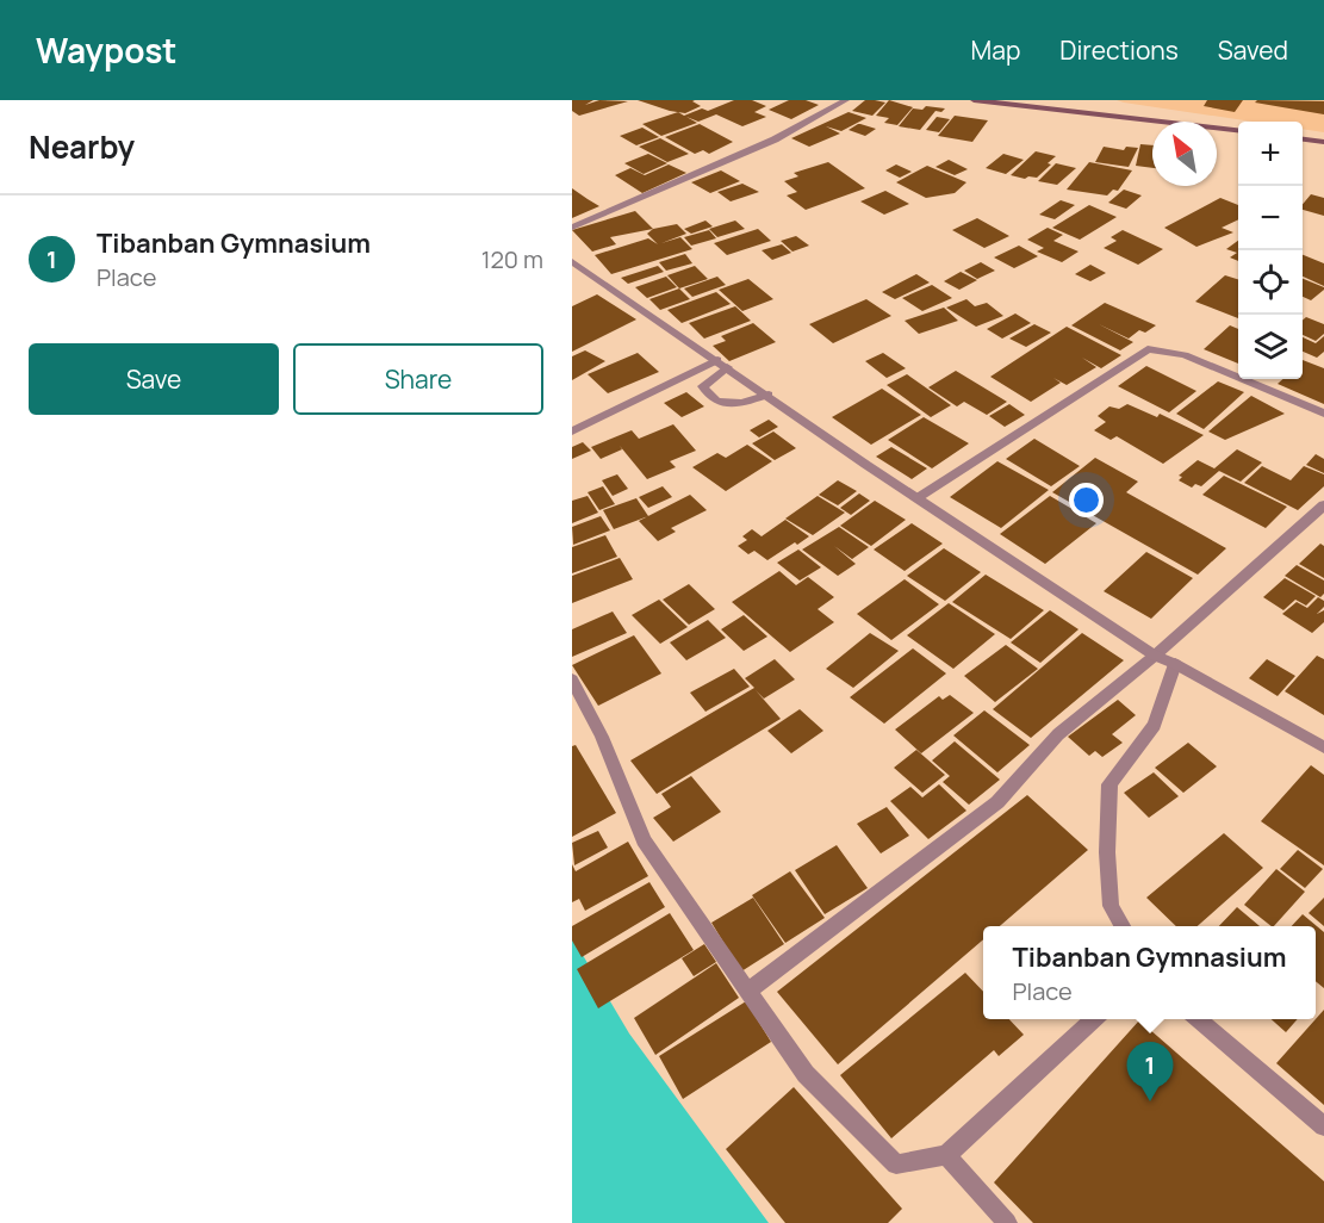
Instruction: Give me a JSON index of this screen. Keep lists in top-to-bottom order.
{
  "north": "top left",
  "page": {
    "header": "Waypost",
    "nav": ["Map", "Directions", "Saved"],
    "heading": "Nearby",
    "map_buttons": ["+", "−"],
    "list": [
      {
        "mark": "1",
        "name": "Tibanban Gymnasium",
        "note": "Place",
        "value": "120 m"
      }
    ],
    "buttons": ["Save", "Share"],
    "popup": ["Tibanban Gymnasium", "Place"],
    "pins": "1"
  }
}
